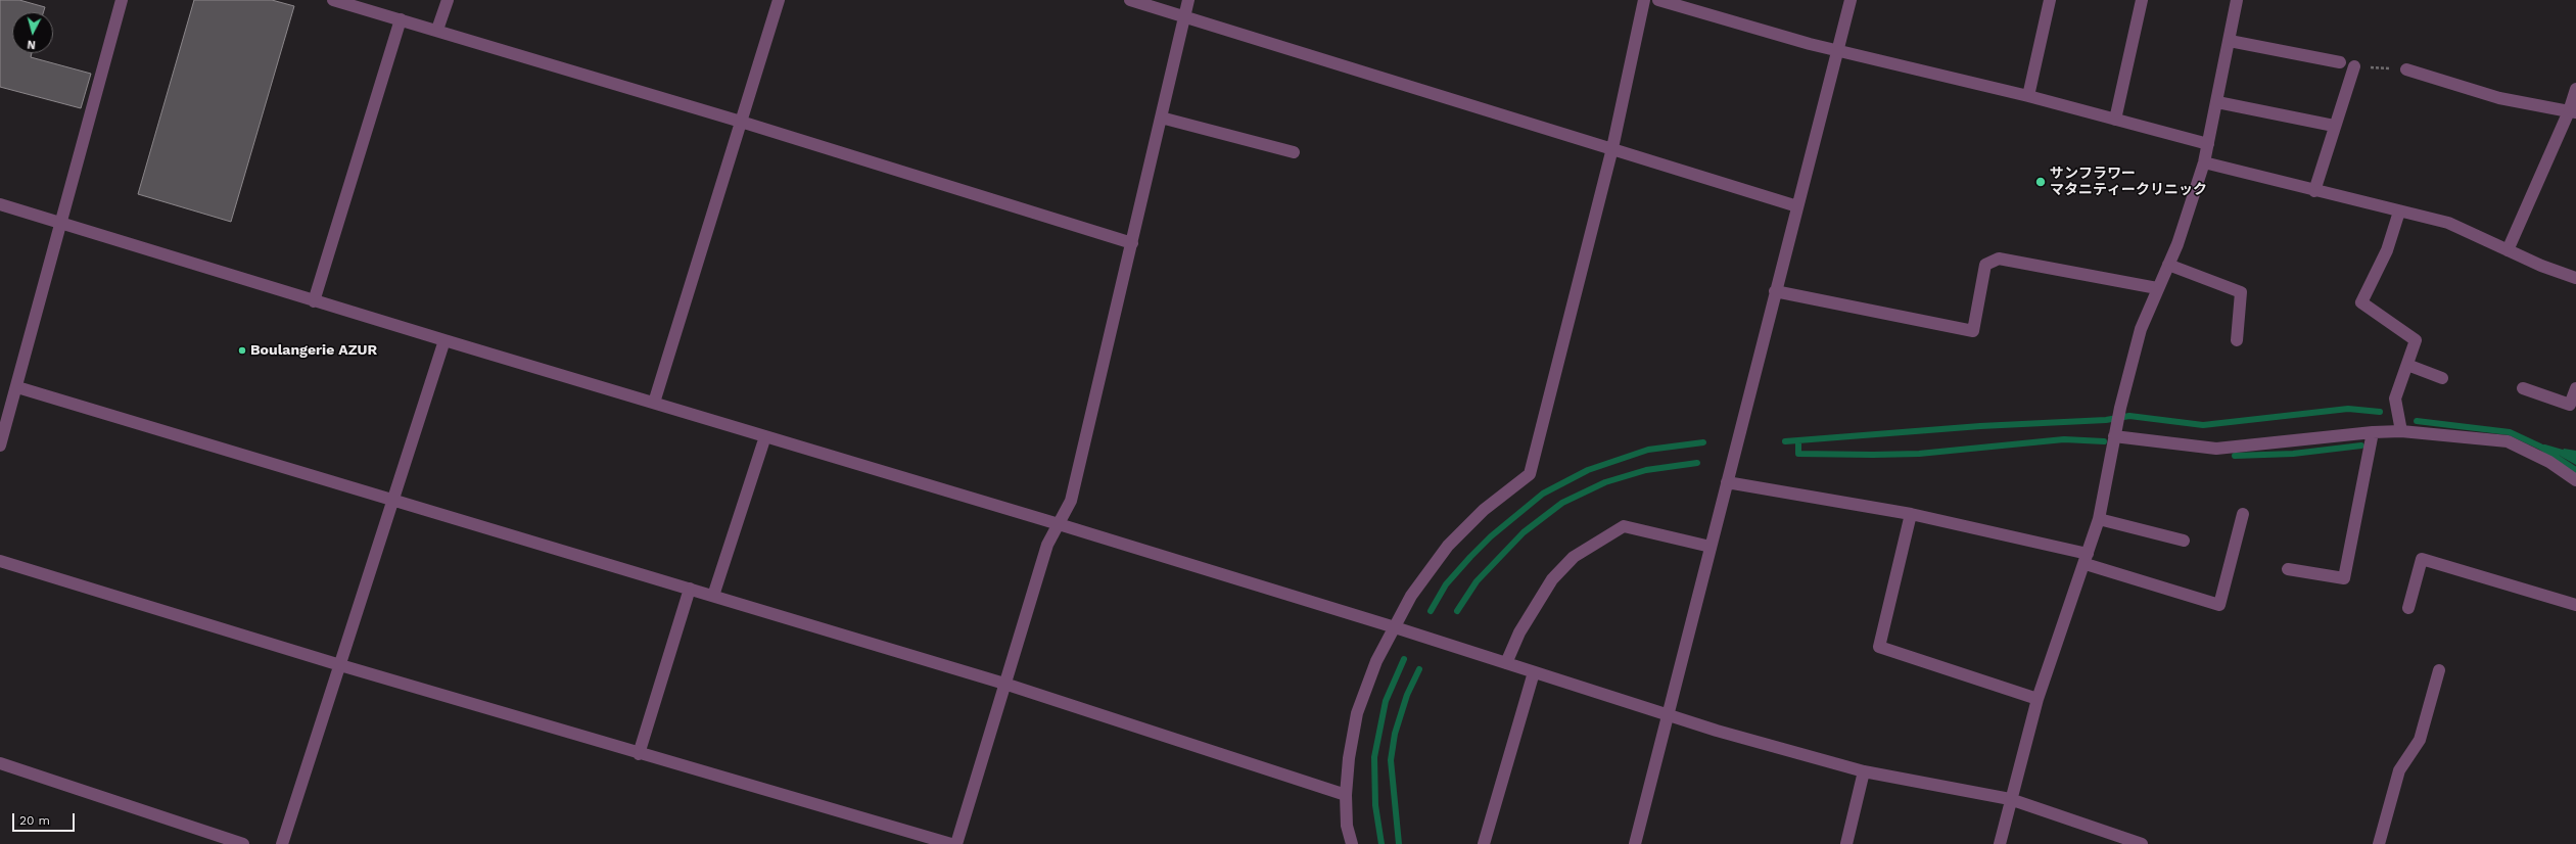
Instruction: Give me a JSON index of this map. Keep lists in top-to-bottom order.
{
  "places": ["サンフラワー マタニティークリニック", "Boulangerie AZUR"],
  "scale_bar": "20 m",
  "north": "bottom"
}
